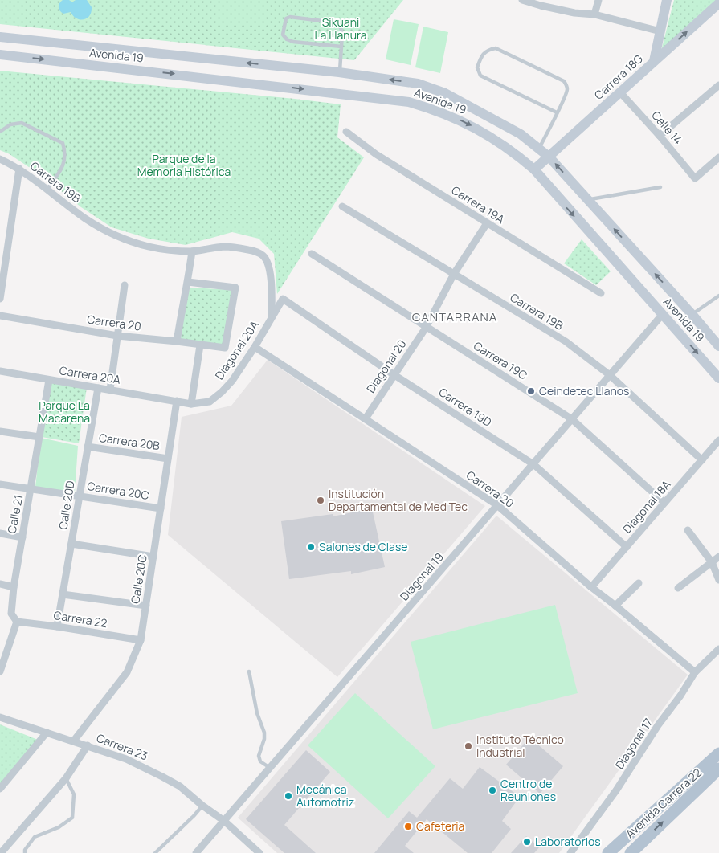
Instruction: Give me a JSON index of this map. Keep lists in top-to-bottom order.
{
  "streets": {
    "main road": ["Avenida 19", "Carrera 18G", "Avenida Carrera 22"],
    "street": [
      "Calle 14",
      "Carrera 19B",
      "Carrera 19A",
      "Carrera 20",
      "Diagonal 20A",
      "Carrera 19C",
      "Diagonal 20",
      "Carrera 20A",
      "Carrera 19D",
      "Carrera 20B",
      "Carrera 20C",
      "Calle 20D",
      "Diagonal 18A",
      "Calle 21",
      "Diagonal 19",
      "Calle 20C",
      "Carrera 22",
      "Diagonal 17",
      "Carrera 23"
    ]
  },
  "crossings": [
    ["Avenida 19", "Carrera 18G"],
    ["Avenida 19", "Diagonal 19"],
    ["Carrera 18G", "Calle 14"],
    ["Carrera 19B", "Diagonal 20"],
    ["Carrera 19B", "Diagonal 18A"],
    ["Carrera 19B", "Diagonal 19"],
    ["Carrera 19A", "Diagonal 20"],
    ["Carrera 20", "Diagonal 20A"],
    ["Carrera 20", "Diagonal 20"],
    ["Carrera 20", "Diagonal 18A"],
    ["Carrera 20", "Diagonal 19"],
    ["Carrera 20", "Diagonal 17"],
    ["Diagonal 20A", "Carrera 20A"],
    ["Diagonal 20A", "Carrera 19D"],
    ["Diagonal 20A", "Calle 20C"],
    ["Carrera 19C", "Diagonal 20"],
    ["Carrera 19C", "Diagonal 18A"],
    ["Carrera 19C", "Diagonal 19"],
    ["Diagonal 20", "Carrera 19D"],
    ["Carrera 20A", "Calle 20D"],
    ["Carrera 20A", "Calle 21"],
    ["Carrera 20A", "Calle 20C"],
    ["Carrera 19D", "Diagonal 18A"],
    ["Carrera 19D", "Diagonal 19"],
    ["Carrera 20B", "Calle 20D"],
    ["Carrera 20B", "Calle 20C"],
    ["Carrera 20C", "Calle 20D"],
    ["Carrera 20C", "Calle 21"],
    ["Carrera 20C", "Calle 20C"],
    ["Calle 20D", "Carrera 22"],
    ["Calle 21", "Carrera 22"],
    ["Diagonal 19", "Carrera 23"],
    ["Calle 20C", "Carrera 22"],
    ["Calle 20C", "Carrera 23"]
  ],
  "one_way": ["Carrera 18G"],
  "districts": ["CANTARRANA"],
  "parks": ["Sikuani La Llanura", "Parque de la Memoria Histórica", "Parque La Macarena"],
  "places": [
    "Ceindetec Llanos",
    "Institución Departamental de Med Tec",
    "Salones de Clase",
    "Instituto Técnico Industrial",
    "Centro de Reuniones",
    "Mecánica Automotriz",
    "Cafeteria",
    "Laboratorios"
  ]
}
